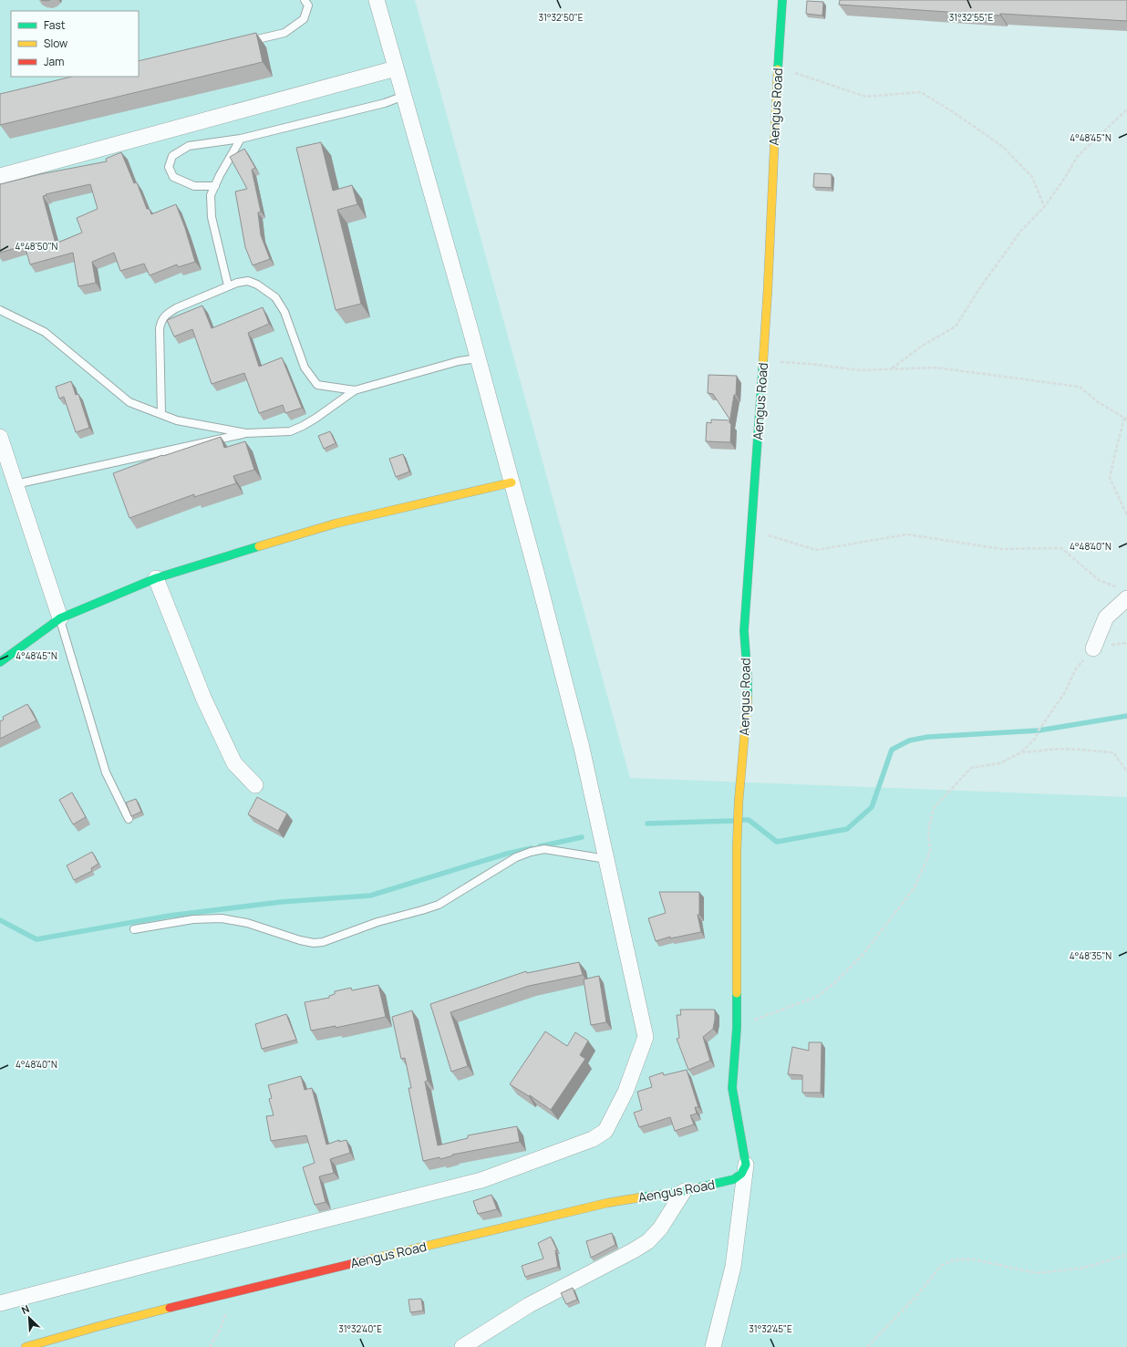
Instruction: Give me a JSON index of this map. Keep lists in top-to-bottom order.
{
  "streets": {
    "street": ["Aengus Road"]
  },
  "legend": ["Fast", "Slow", "Jam"],
  "north": "top left",
  "coordinates": [
    "31°32'55\"E",
    "31°32'50\"E",
    "4°48'45\"N",
    "4°48'50\"N",
    "4°48'40\"N",
    "4°48'35\"N",
    "31°32'40\"E",
    "31°32'45\"E"
  ]
}
